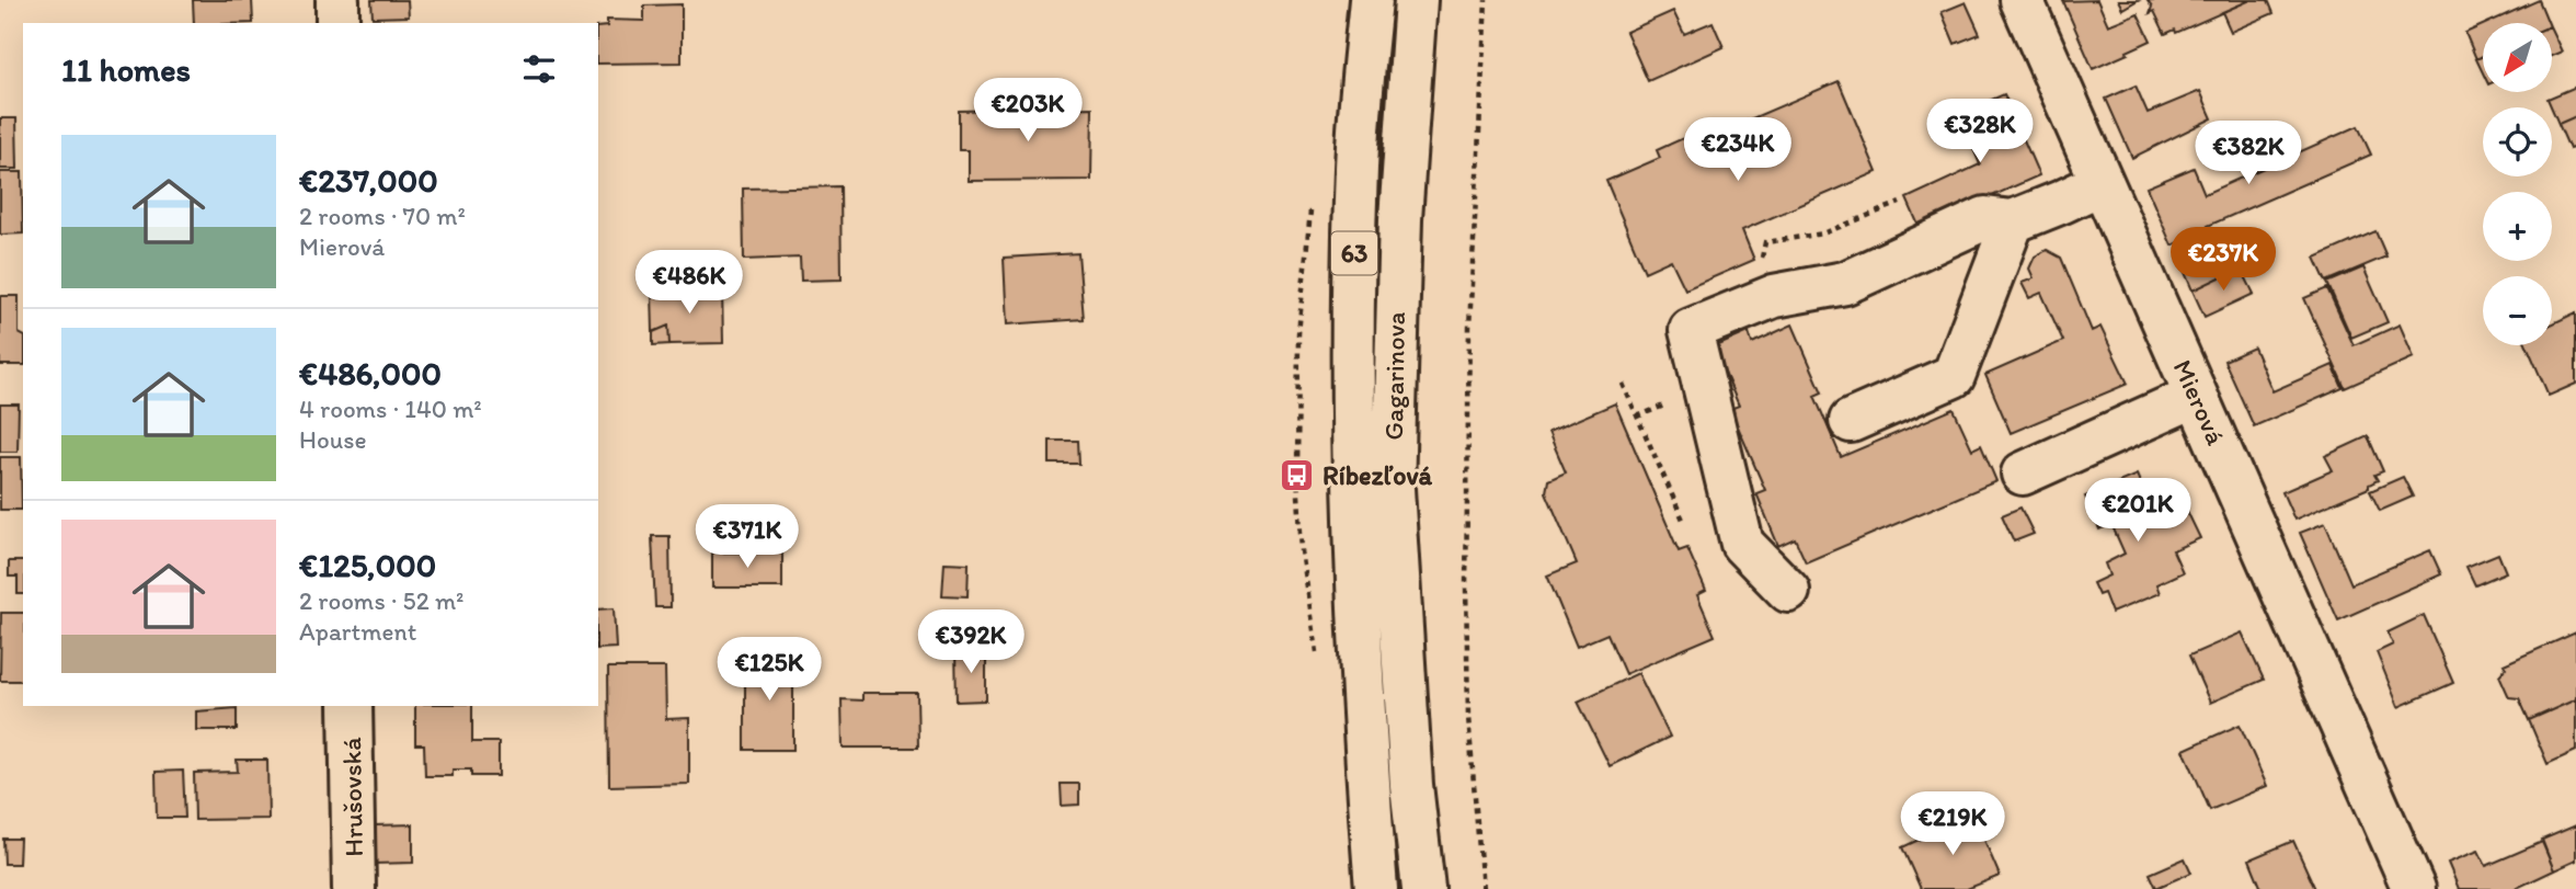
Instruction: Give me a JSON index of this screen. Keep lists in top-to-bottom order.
{
  "streets": {
    "main road": [
      "63",
      "Gagarinova",
      "Mierová",
      "Hrušovská"
    ]
  },
  "places": {
    "bus stop": ["Ríbezľová"]
  },
  "north": "bottom left",
  "page": {
    "map_buttons": ["+", "−"],
    "heading": "11 homes",
    "price": [
      "€203K",
      "€328K",
      "€234K",
      "€382K",
      "€237K",
      "€486K",
      "€201K",
      "€371K",
      "€392K",
      "€125K",
      "€219K"
    ],
    "list": [
      {
        "name": "€237,000",
        "note": "2 rooms · 70 m² · Mierová"
      },
      {
        "name": "€486,000",
        "note": "4 rooms · 140 m² · House"
      },
      {
        "name": "€125,000",
        "note": "2 rooms · 52 m² · Apartment"
      }
    ]
  }
}
